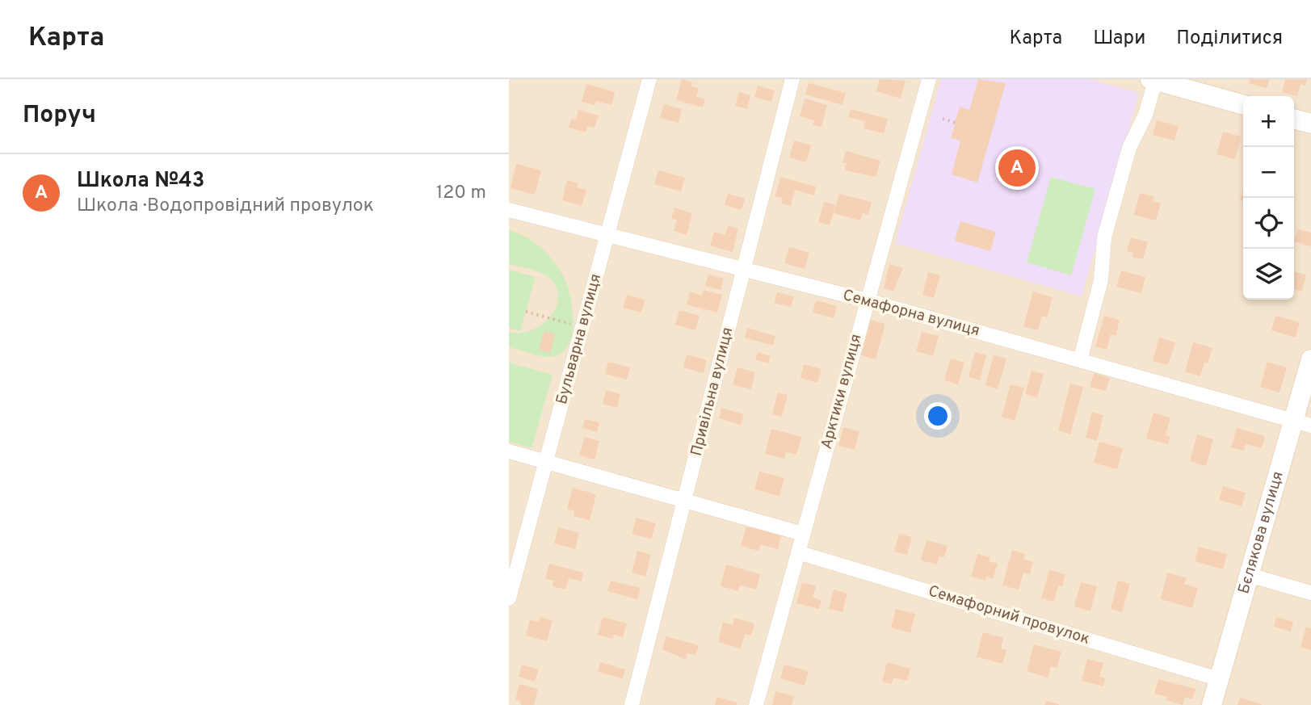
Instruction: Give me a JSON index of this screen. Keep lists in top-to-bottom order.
{
  "streets": {
    "street": [
      "Семафорна вулиця",
      "Бульварна вулиця",
      "Привільна вулиця",
      "Арктики вулиця",
      "Бєлякова вулиця",
      "Семафорний провулок"
    ]
  },
  "crossings": [
    ["Семафорна вулиця", "Бульварна вулиця"],
    ["Семафорна вулиця", "Привільна вулиця"],
    ["Семафорна вулиця", "Арктики вулиця"],
    ["Семафорна вулиця", "Бєлякова вулиця"],
    ["Арктики вулиця", "Семафорний провулок"],
    ["Бєлякова вулиця", "Семафорний провулок"]
  ],
  "page": {
    "header": "Карта",
    "nav": ["Карта", "Шари", "Поділитися"],
    "heading": "Поруч",
    "map_buttons": ["+", "−"],
    "pins": "A",
    "list": [
      {
        "mark": "A",
        "name": "Школа №43",
        "note": "Школа · Водопровідний провулок",
        "value": "120 m"
      }
    ]
  }
}
